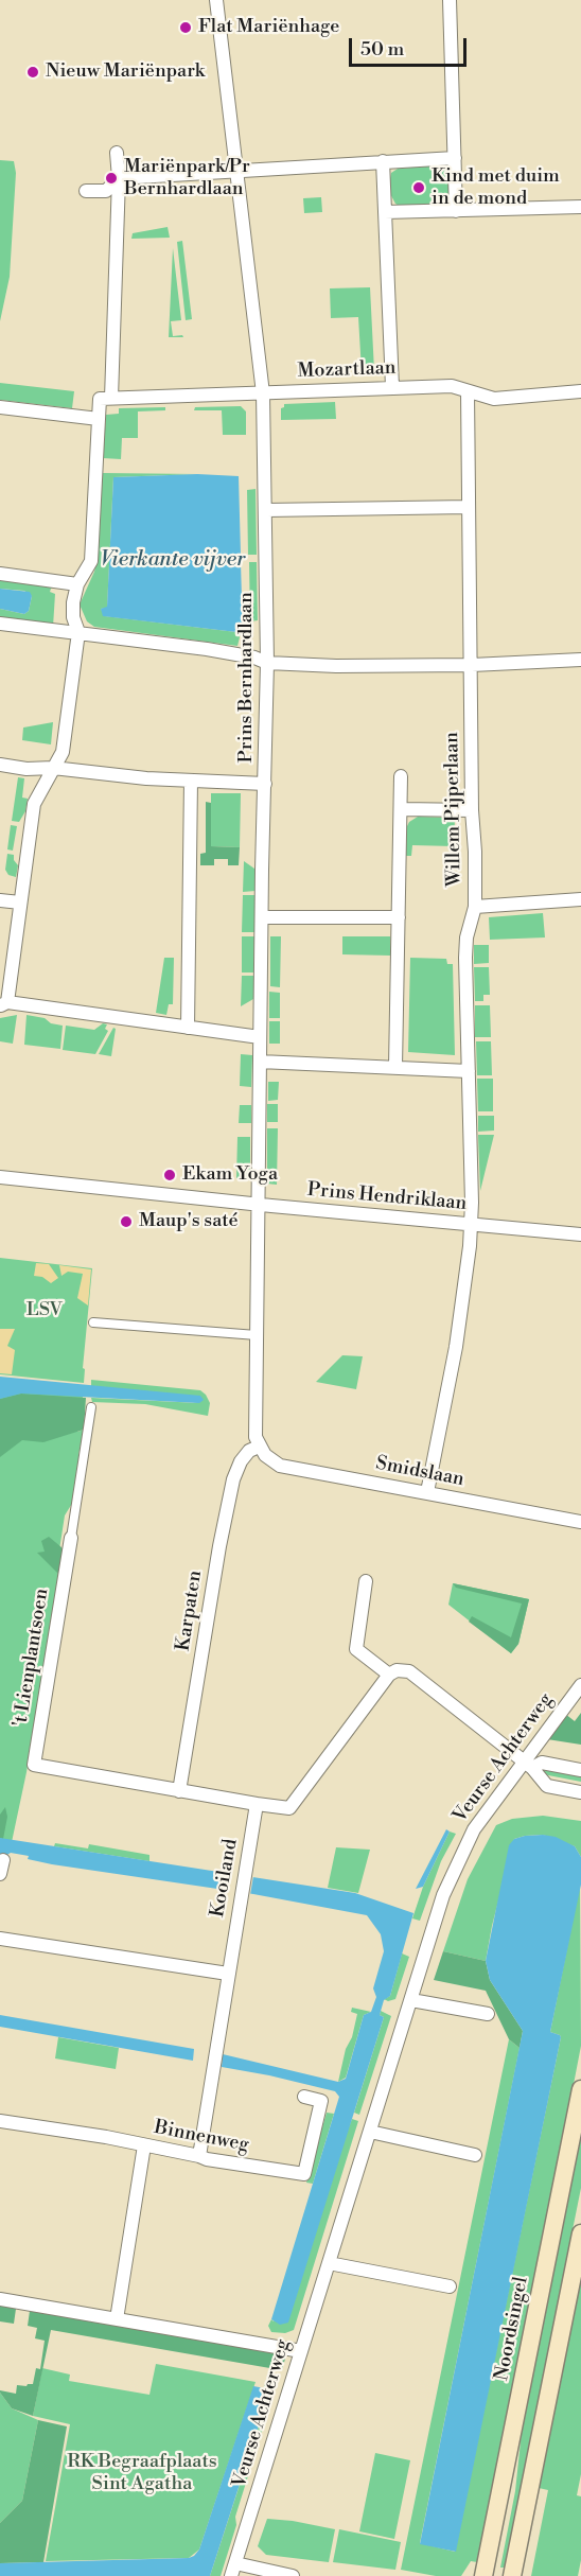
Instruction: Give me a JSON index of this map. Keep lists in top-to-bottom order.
{
  "streets": {
    "main road": ["Noordsingel"],
    "street": [
      "Mozartlaan",
      "Prins Bernhardlaan",
      "Willem Pijperlaan",
      "Prins Hendriklaan",
      "Smidslaan",
      "Karpaten",
      "'t Lienplantsoen",
      "Veurse Achterweg",
      "Kooiland",
      "Binnenweg"
    ]
  },
  "crossings": [
    ["Mozartlaan", "Prins Bernhardlaan"],
    ["Mozartlaan", "Willem Pijperlaan"],
    ["Prins Bernhardlaan", "Prins Hendriklaan"],
    ["Prins Bernhardlaan", "Smidslaan"],
    ["Prins Bernhardlaan", "Karpaten"],
    ["Willem Pijperlaan", "Prins Hendriklaan"],
    ["Willem Pijperlaan", "Smidslaan"],
    ["Smidslaan", "Karpaten"],
    ["Karpaten", "'t Lienplantsoen"],
    ["'t Lienplantsoen", "Kooiland"],
    ["Kooiland", "Binnenweg"]
  ],
  "water": ["Vierkante vijver"],
  "parks": ["LSV", "RK Begraafplaats Sint Agatha"],
  "places": [
    "Flat Mariënhage",
    "Nieuw Mariënpark",
    "Mariënpark/Pr Bernhardlaan",
    "Kind met duim in de mond",
    "Ekam Yoga",
    "Maup's saté"
  ],
  "scale_bar": "50 m"
}
